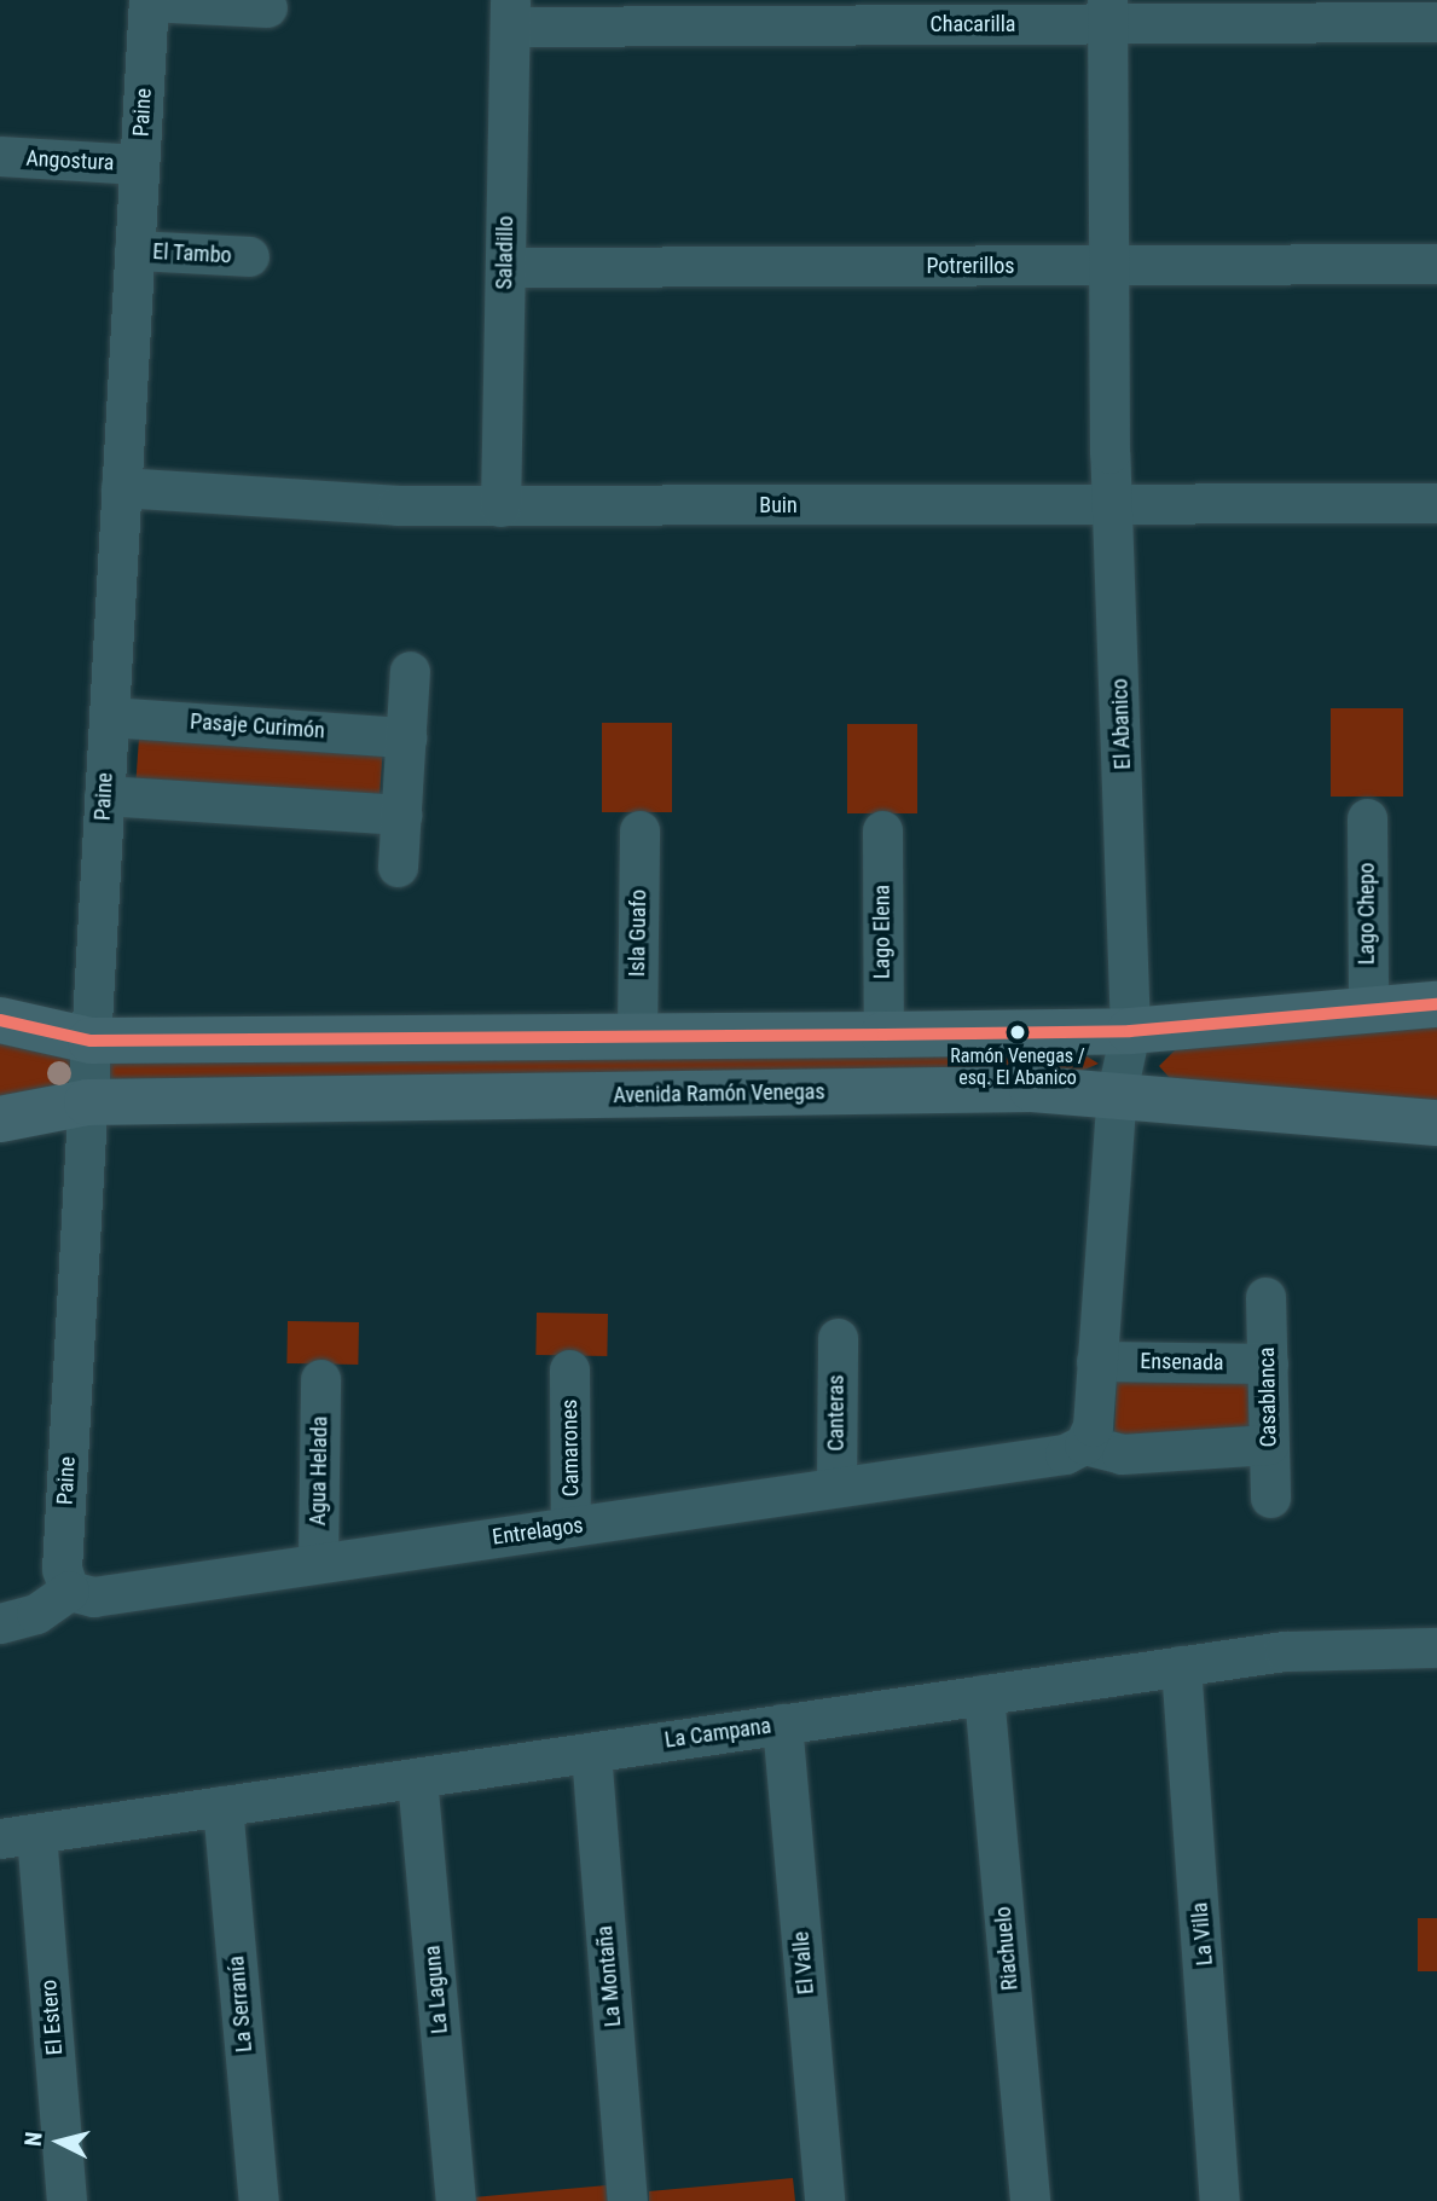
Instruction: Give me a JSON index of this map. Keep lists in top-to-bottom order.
{
  "streets": {
    "street": [
      "Chacarilla",
      "Paine",
      "Angostura",
      "Saladillo",
      "El Tambo",
      "Potrerillos",
      "Buin",
      "El Abanico",
      "Pasaje Curimón",
      "Lago Chepo",
      "Lago Elena",
      "Isla Guafo",
      "Avenida Ramón Venegas",
      "Ensenada",
      "Casablanca",
      "Canteras",
      "Camarones",
      "Agua Helada",
      "Entrelagos",
      "La Campana",
      "La Villa",
      "Riachuelo",
      "El Valle",
      "La Montaña",
      "La Laguna",
      "La Serranía",
      "El Estero"
    ]
  },
  "crossings": [
    ["Chacarilla", "Saladillo"],
    ["Chacarilla", "El Abanico"],
    ["Paine", "Angostura"],
    ["Paine", "El Tambo"],
    ["Paine", "Buin"],
    ["Paine", "Pasaje Curimón"],
    ["Paine", "Avenida Ramón Venegas"],
    ["Paine", "Entrelagos"],
    ["Saladillo", "Potrerillos"],
    ["Saladillo", "Buin"],
    ["Potrerillos", "El Abanico"],
    ["Buin", "El Abanico"],
    ["El Abanico", "Avenida Ramón Venegas"],
    ["El Abanico", "Ensenada"],
    ["El Abanico", "Entrelagos"],
    ["Ensenada", "Casablanca"],
    ["Canteras", "Entrelagos"],
    ["Camarones", "Entrelagos"],
    ["Agua Helada", "Entrelagos"],
    ["La Campana", "La Villa"],
    ["La Campana", "Riachuelo"],
    ["La Campana", "El Valle"],
    ["La Campana", "La Montaña"],
    ["La Campana", "La Laguna"],
    ["La Campana", "La Serranía"],
    ["La Campana", "El Estero"]
  ],
  "places": ["Ramón Venegas / esq. El Abanico"],
  "north": "left"
}
